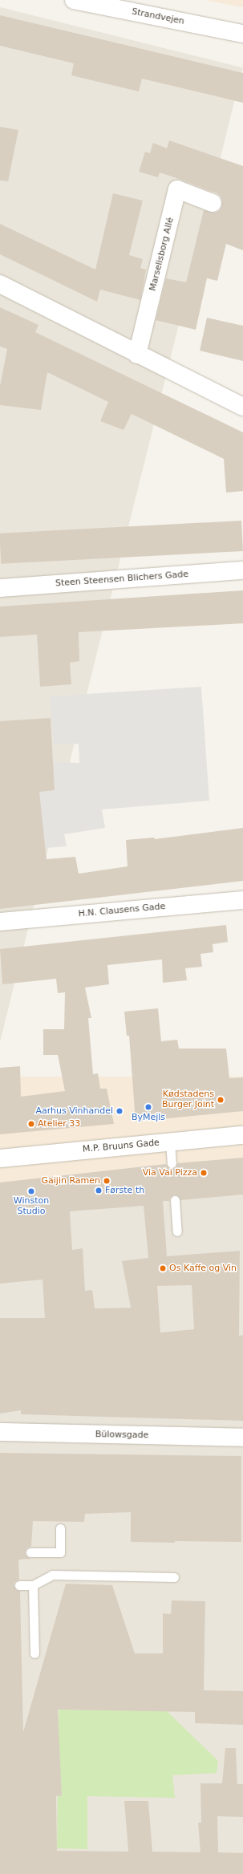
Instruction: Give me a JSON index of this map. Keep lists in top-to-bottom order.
{
  "streets": {
    "street": [
      "Strandvejen",
      "Marselisborg Allé",
      "Steen Steensen Blichers Gade",
      "H.N. Clausens Gade",
      "M.P. Bruuns Gade",
      "Bülowsgade"
    ]
  },
  "places": [
    "Kødstadens Burger Joint",
    "ByMejls",
    "Aarhus Vinhandel",
    "Atelier 33",
    "Via Vai Pizza",
    "Gaijin Ramen",
    "Første th",
    "Winston Studio",
    "Os Kaffe og Vin"
  ]
}
